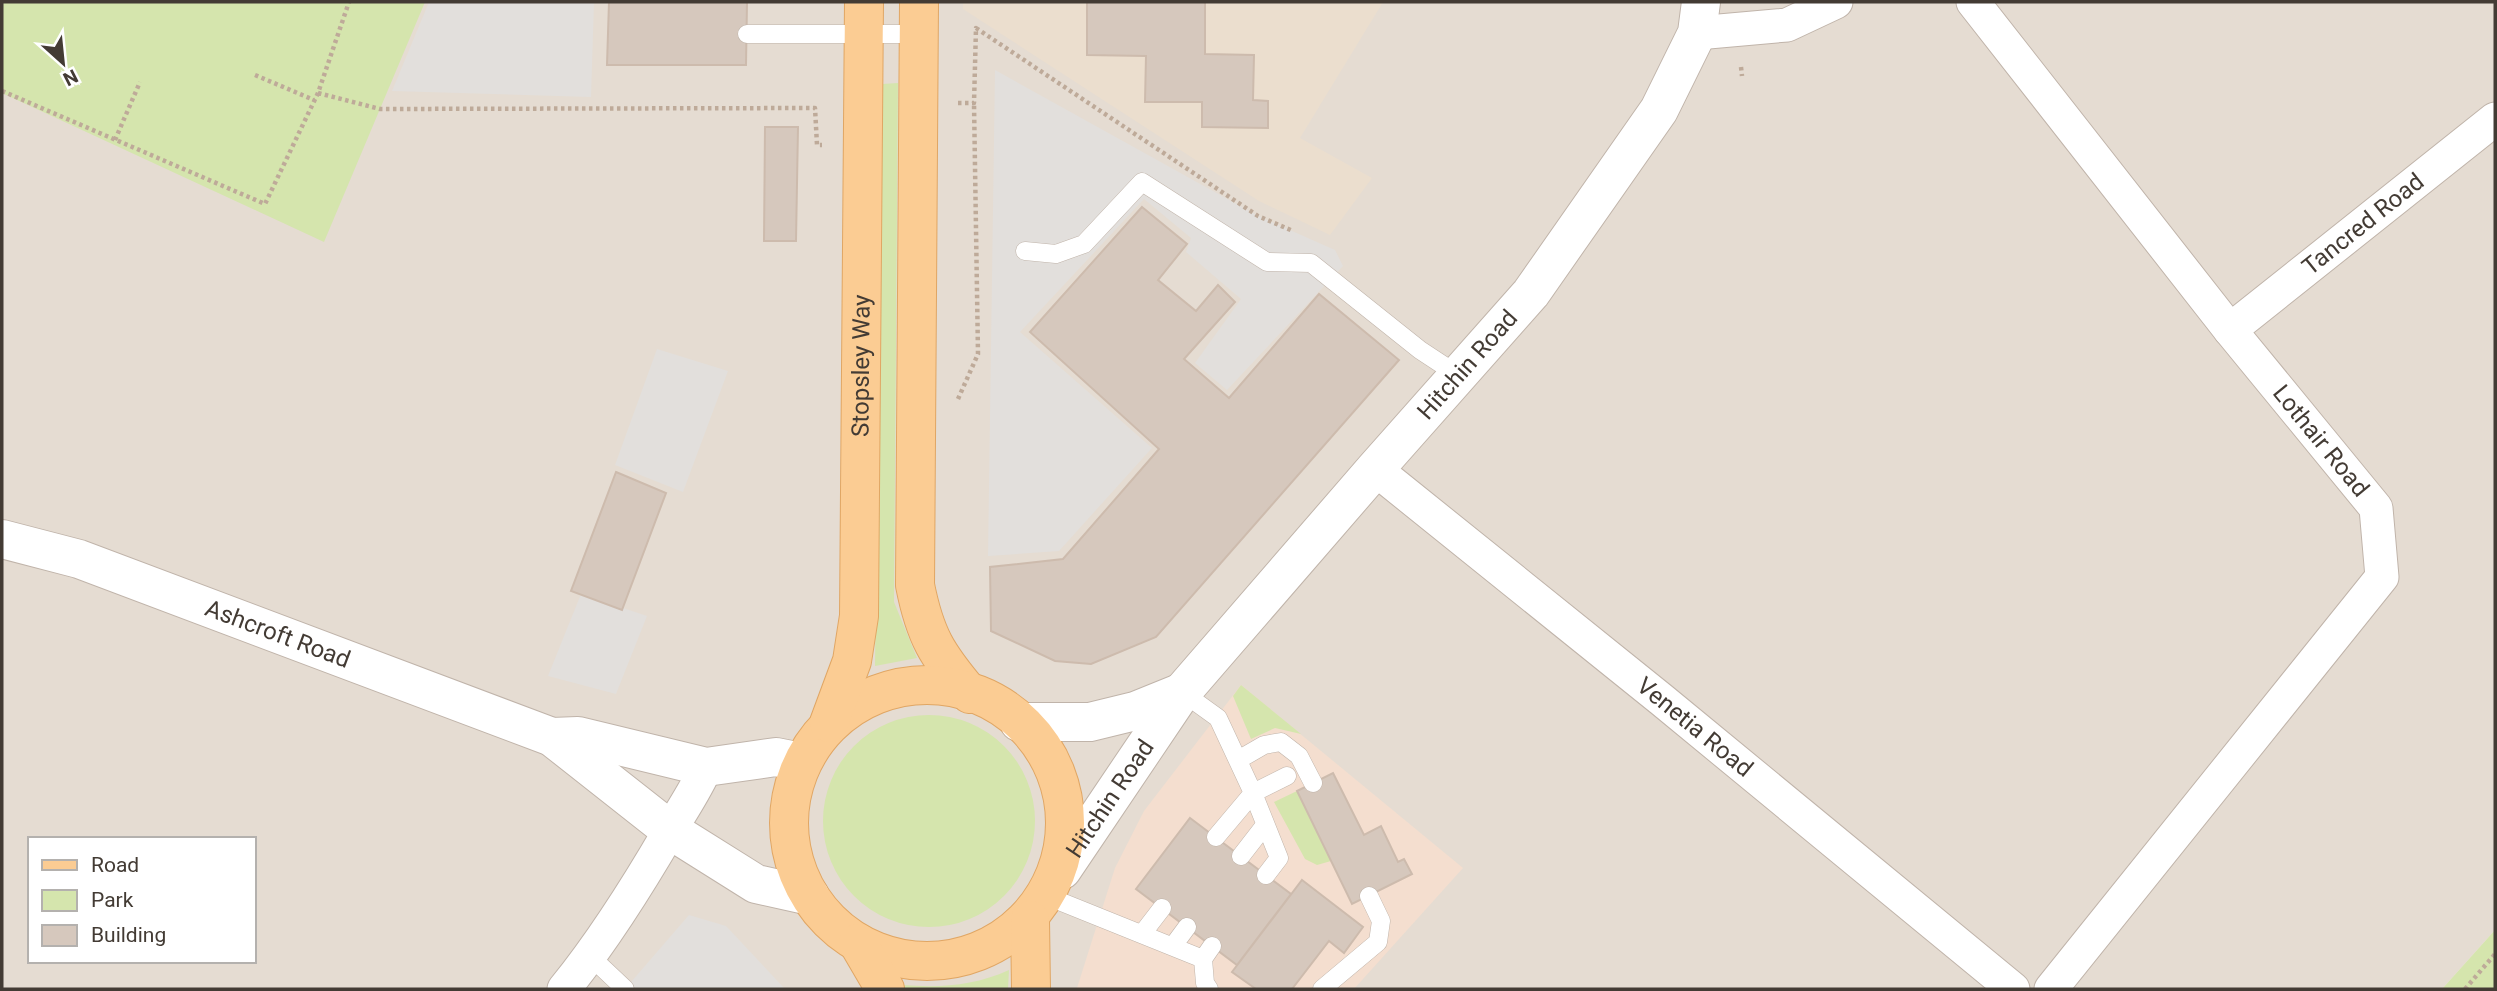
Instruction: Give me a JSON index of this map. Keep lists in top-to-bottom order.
{
  "streets": {
    "main road": ["Stopsley Way"],
    "street": [
      "Tancred Road",
      "Hitchin Road",
      "Lothair Road",
      "Ashcroft Road",
      "Venetia Road"
    ]
  },
  "crossings": [
    ["Tancred Road", "Lothair Road"],
    ["Hitchin Road", "Venetia Road"]
  ],
  "legend": ["Road", "Park", "Building"],
  "north": "bottom right"
}
